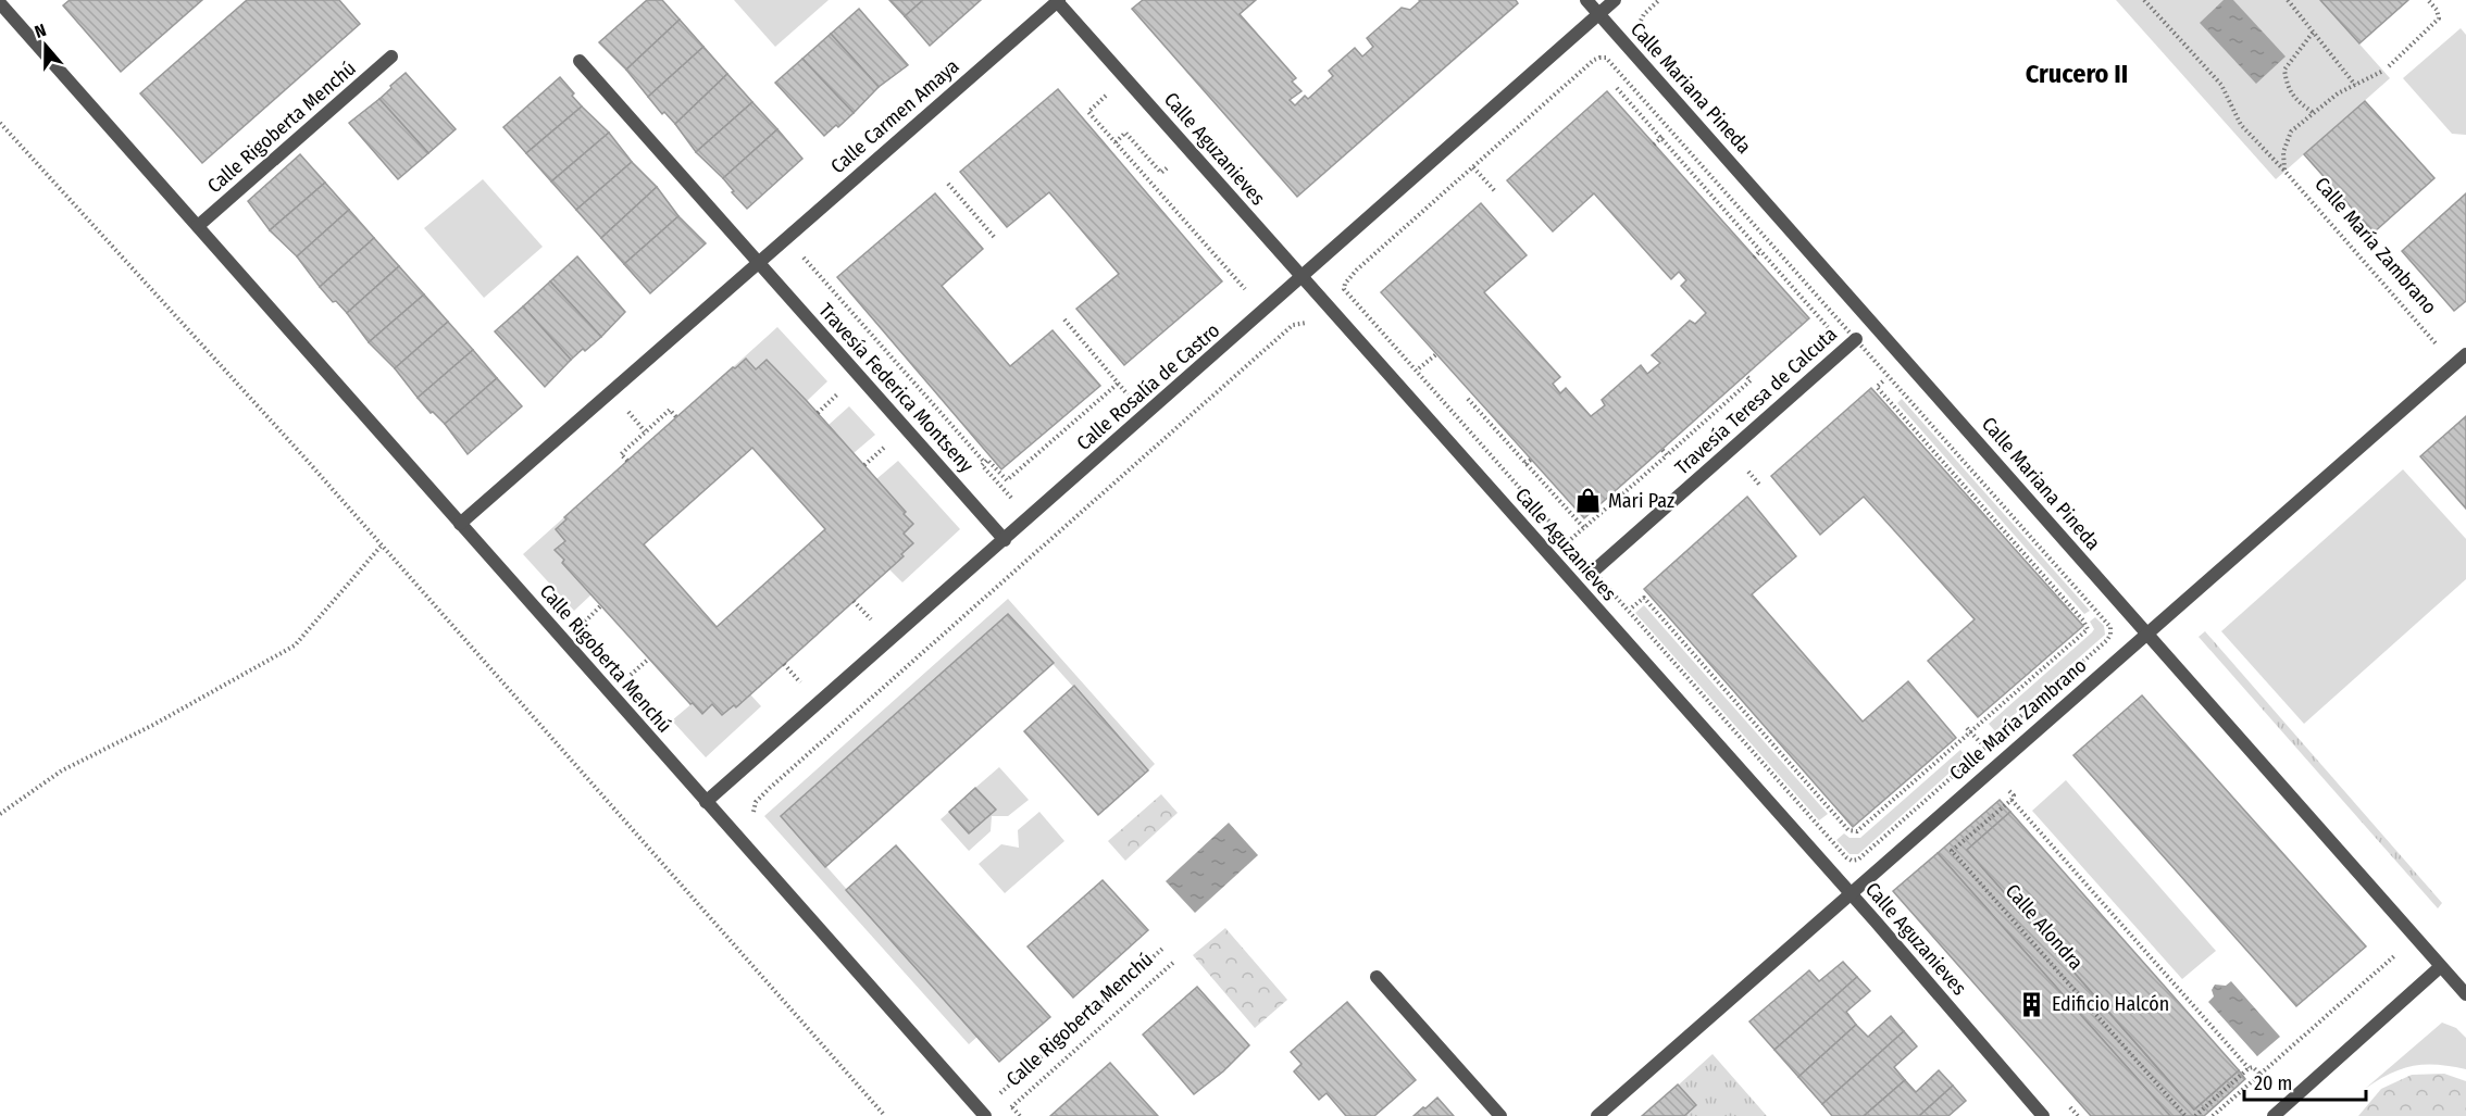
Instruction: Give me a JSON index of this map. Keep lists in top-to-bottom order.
{
  "streets": {
    "street": [
      "Calle Mariana Pineda",
      "Calle Carmen Amaya",
      "Calle Rigoberta Menchú",
      "Calle Aguzanieves",
      "Calle María Zambrano",
      "Calle Rosalía de Castro",
      "Travesía Federica Montseny",
      "Travesía Teresa de Calcuta"
    ],
    "path": ["Calle Alondra"]
  },
  "crossings": [
    ["Calle Mariana Pineda", "Calle María Zambrano"],
    ["Calle Mariana Pineda", "Calle Rosalía de Castro"],
    ["Calle Carmen Amaya", "Calle Rigoberta Menchú"],
    ["Calle Carmen Amaya", "Calle Aguzanieves"],
    ["Calle Carmen Amaya", "Travesía Federica Montseny"],
    ["Calle Rigoberta Menchú", "Calle Rosalía de Castro"],
    ["Calle Aguzanieves", "Calle María Zambrano"],
    ["Calle Aguzanieves", "Calle Rosalía de Castro"],
    ["Calle Rosalía de Castro", "Travesía Federica Montseny"]
  ],
  "districts": ["Crucero II"],
  "places": {
    "shop": ["Mari Paz"],
    "building": ["Edificio Halcón"]
  },
  "scale_bar": "20 m",
  "north": "top"
}
